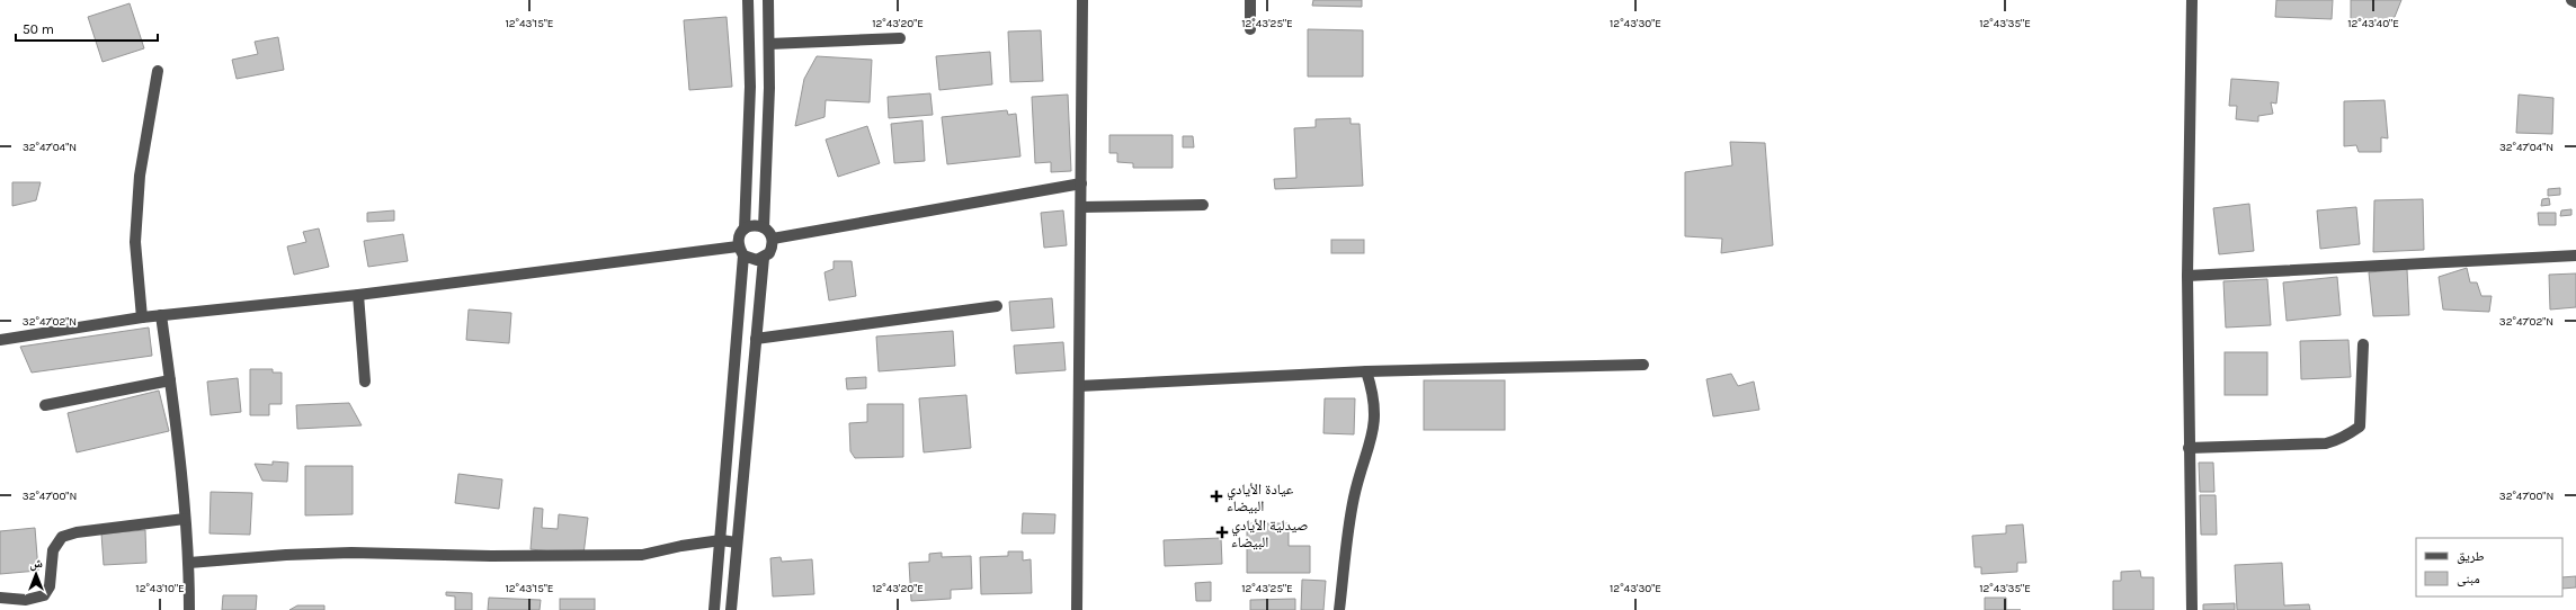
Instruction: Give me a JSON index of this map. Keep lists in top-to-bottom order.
{
  "places": {
    "health": ["عيادة الأيادي البيضاء", "صيدلية الأيادي البيضاء"]
  },
  "legend": ["طريق", "مبنى"],
  "scale_bar": "50 m",
  "north": "top",
  "coordinates": [
    "12°43'15\"E",
    "12°43'20\"E",
    "12°43'25\"E",
    "12°43'30\"E",
    "12°43'35\"E",
    "12°43'40\"E",
    "32°47'04\"N",
    "32°47'02\"N",
    "32°47'00\"N",
    "12°43'10\"E"
  ]
}
